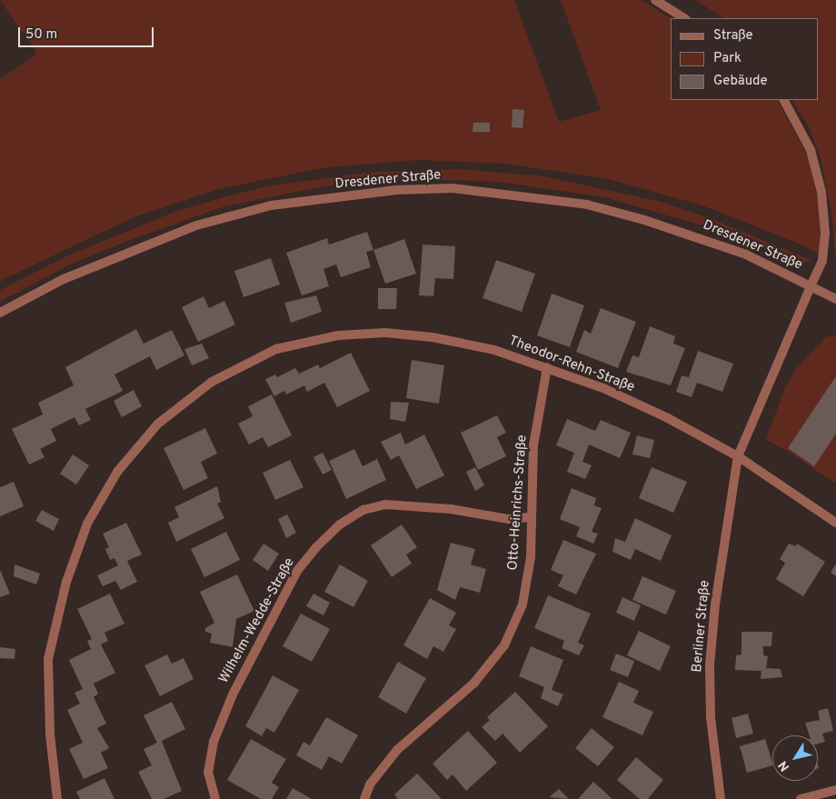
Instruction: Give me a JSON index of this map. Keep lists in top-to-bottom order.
{
  "streets": {
    "street": [
      "Dresdener Straße",
      "Theodor-Rehn-Straße",
      "Otto-Heinrichs-Straße",
      "Wilhelm-Wedde-Straße",
      "Berliner Straße"
    ]
  },
  "crossings": [
    ["Dresdener Straße", "Berliner Straße"],
    ["Theodor-Rehn-Straße", "Otto-Heinrichs-Straße"],
    ["Theodor-Rehn-Straße", "Berliner Straße"],
    ["Otto-Heinrichs-Straße", "Wilhelm-Wedde-Straße"]
  ],
  "legend": ["Straße", "Park", "Gebäude"],
  "scale_bar": "50 m",
  "north": "bottom left"
}
